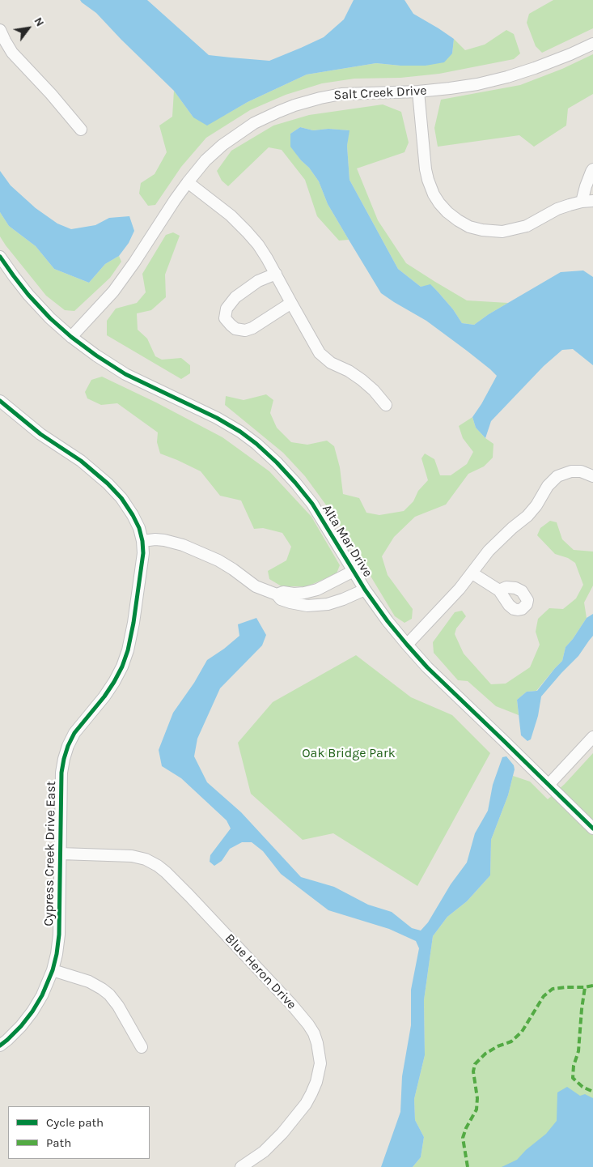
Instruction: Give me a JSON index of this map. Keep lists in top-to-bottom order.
{
  "streets": {
    "street": [
      "Salt Creek Drive",
      "Alta Mar Drive",
      "Cypress Creek Drive East",
      "Blue Heron Drive"
    ]
  },
  "crossings": [
    ["Salt Creek Drive", "Alta Mar Drive"],
    ["Cypress Creek Drive East", "Blue Heron Drive"]
  ],
  "parks": ["Oak Bridge Park"],
  "legend": ["Cycle path", "Path"],
  "north": "top right"
}
